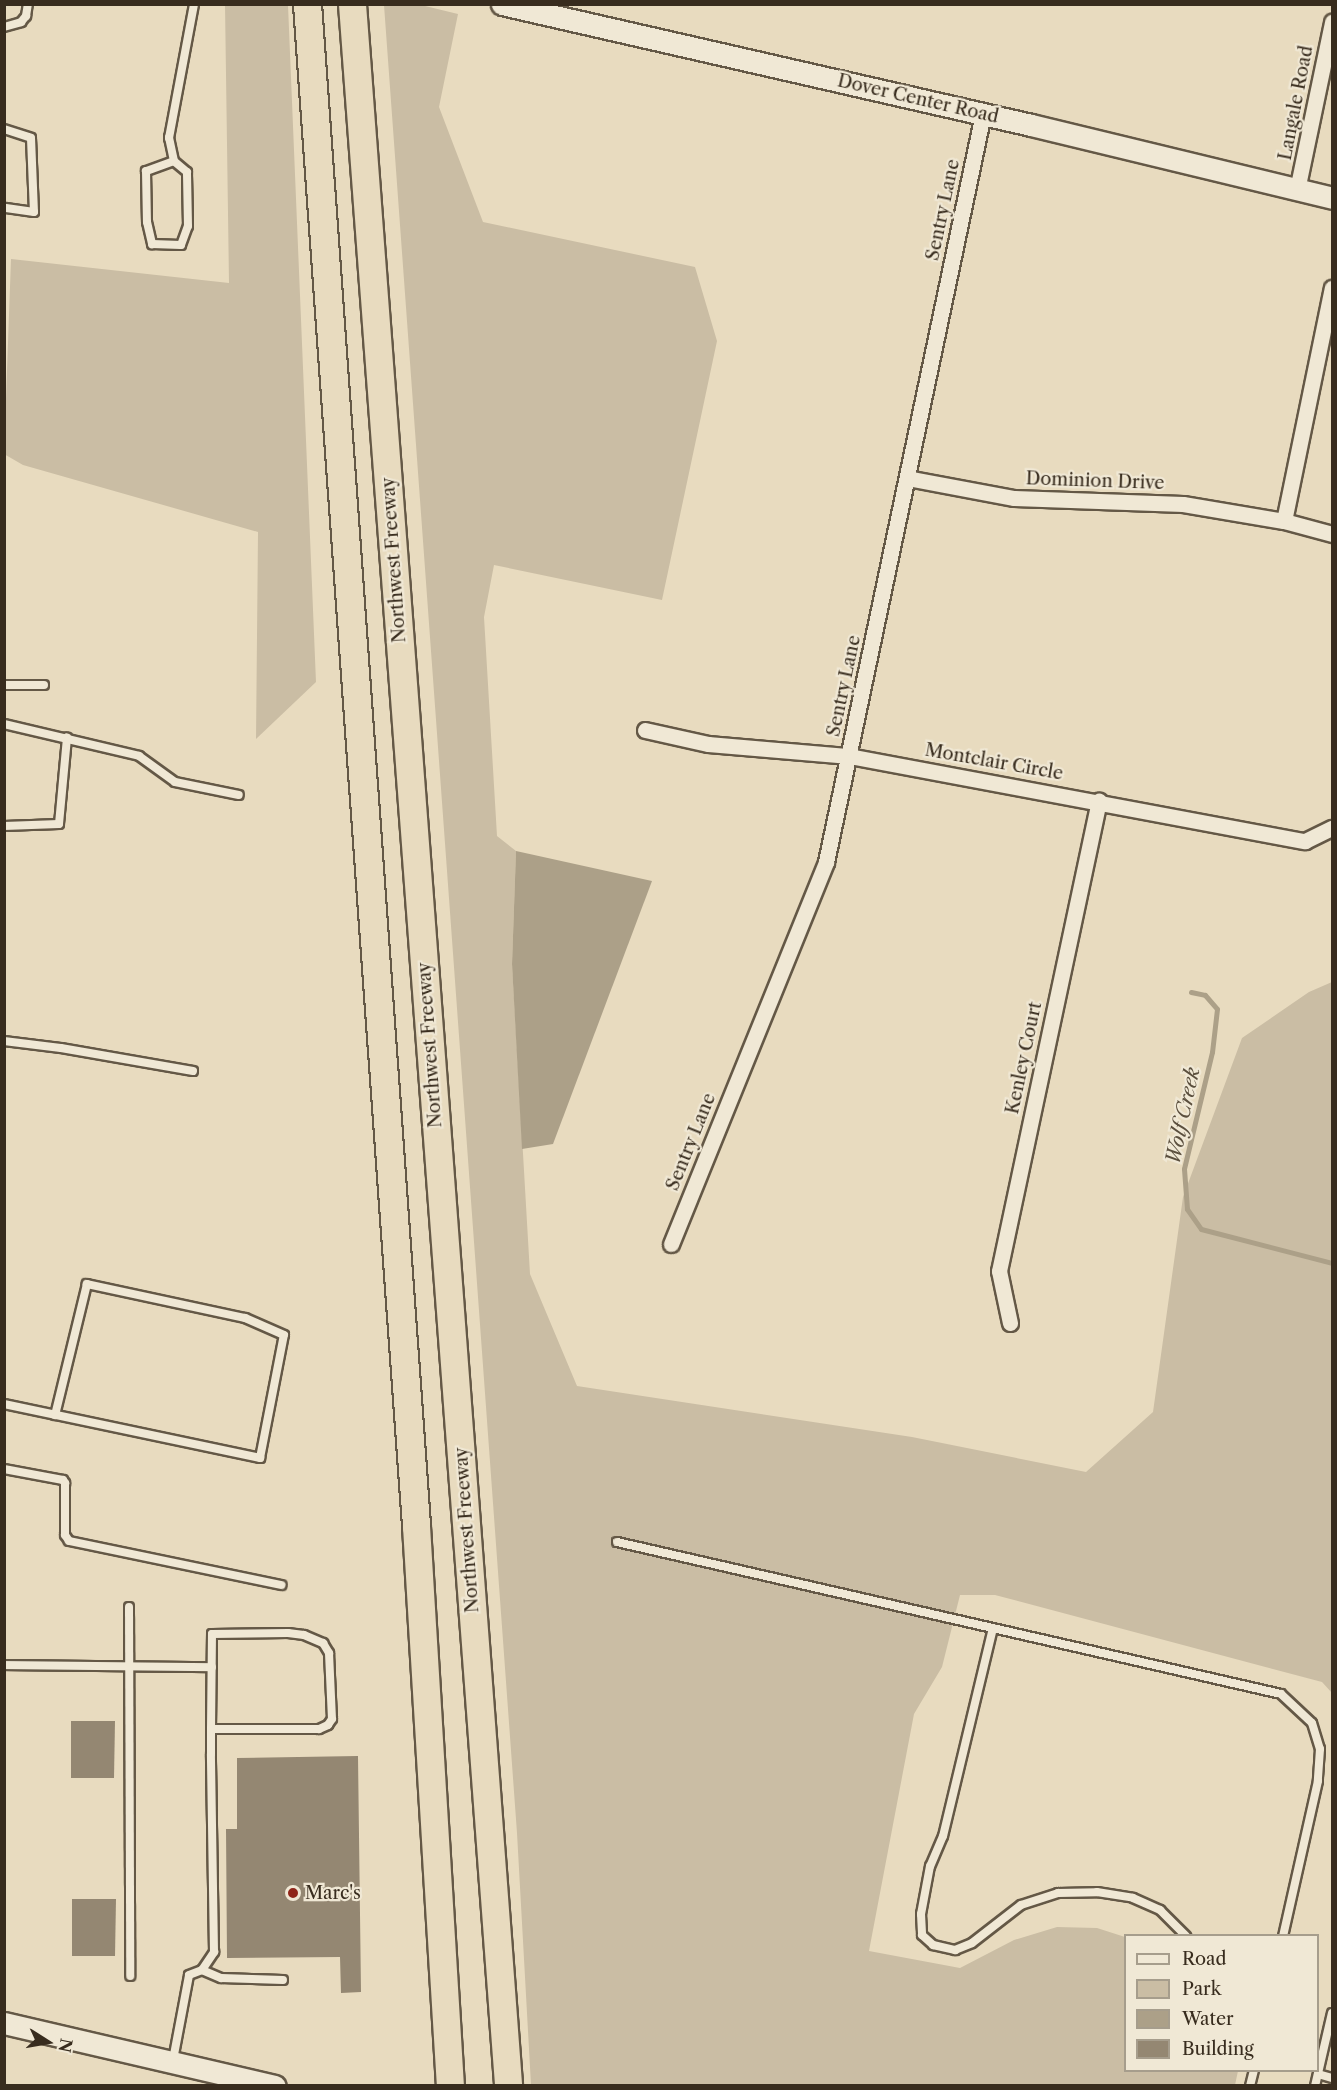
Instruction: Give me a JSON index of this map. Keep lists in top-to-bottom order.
{
  "streets": {
    "highway": ["Northwest Freeway"],
    "street": [
      "Dover Center Road",
      "Langale Road",
      "Sentry Lane",
      "Dominion Drive",
      "Montclair Circle",
      "Kenley Court"
    ]
  },
  "crossings": [
    ["Dover Center Road", "Langale Road"],
    ["Dover Center Road", "Sentry Lane"],
    ["Sentry Lane", "Dominion Drive"],
    ["Sentry Lane", "Montclair Circle"],
    ["Montclair Circle", "Kenley Court"]
  ],
  "water": ["Wolf Creek"],
  "places": ["Marc's"],
  "legend": [
    "Road",
    "Park",
    "Water",
    "Building"
  ],
  "north": "right"
}
